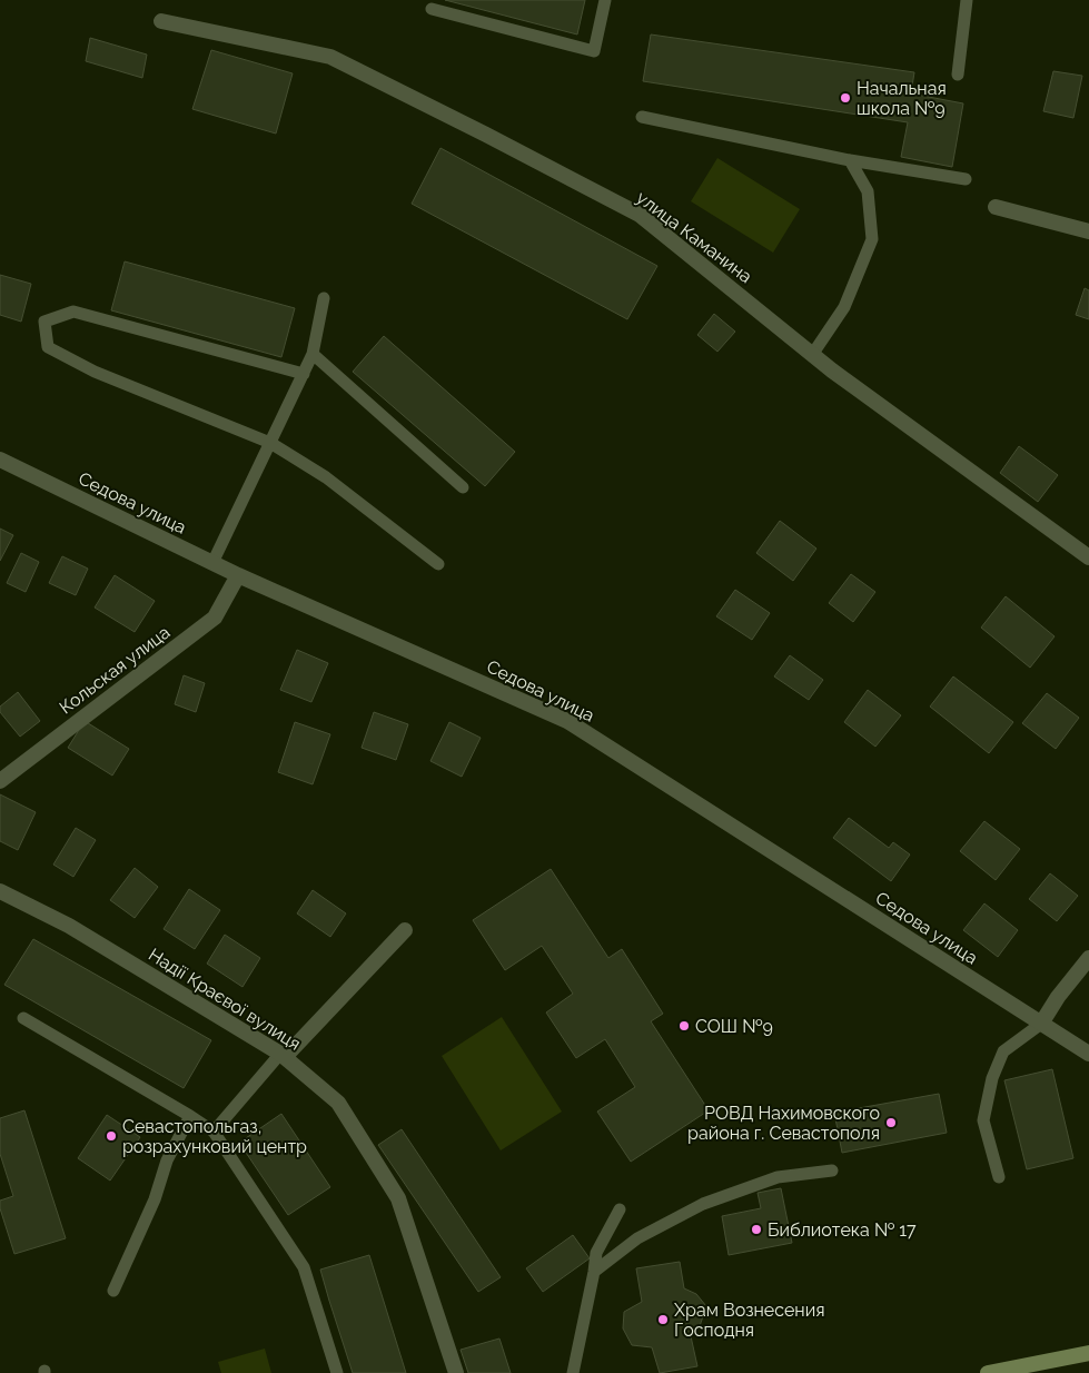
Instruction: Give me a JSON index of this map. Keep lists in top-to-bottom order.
{
  "streets": {
    "street": [
      "улица Каманина",
      "Седова улица",
      "Кольская улица",
      "Надії Краєвої вулиця"
    ]
  },
  "crossings": [
    ["Седова улица", "Кольская улица"]
  ],
  "places": [
    "Начальная школа №9",
    "СОШ №9",
    "РОВД Нахимовского района г. Севастополя",
    "Севастопольгаз, розрахунковий центр",
    "Библиотека № 17",
    "Храм Вознесения Господня"
  ]
}
